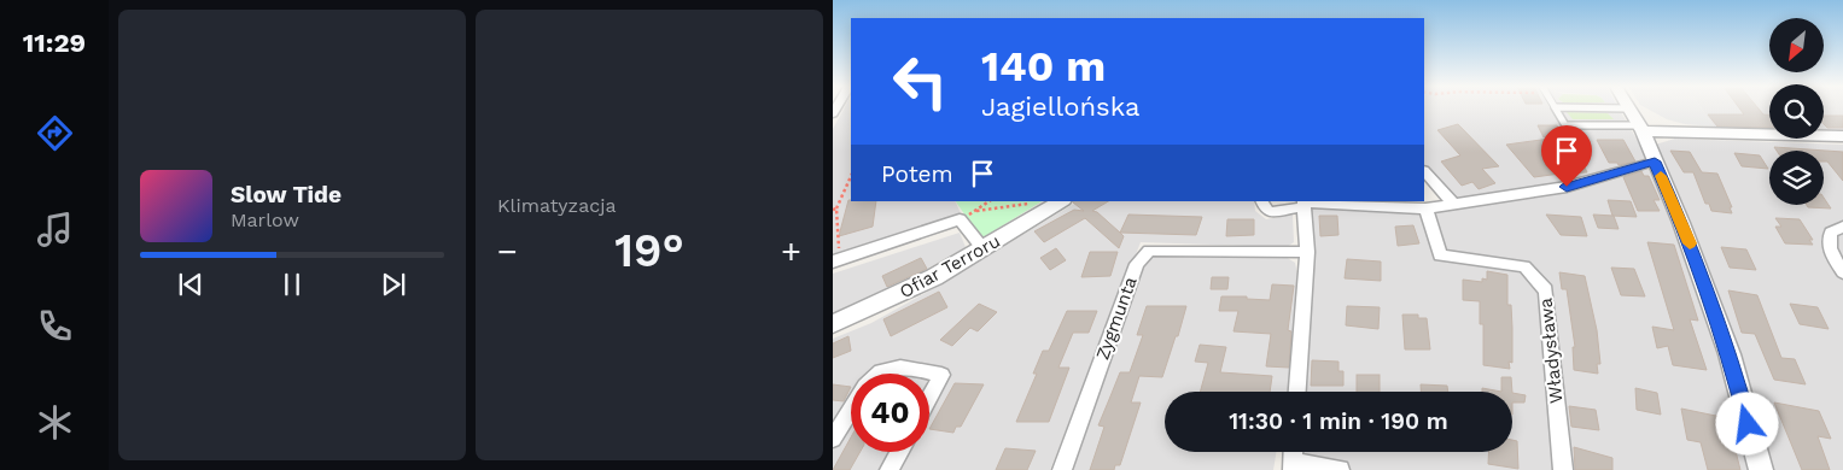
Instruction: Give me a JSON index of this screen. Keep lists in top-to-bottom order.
{
  "streets": {
    "street": ["Ofiar Terroru", "Zygmunta", "Władysława"]
  },
  "north": "bottom left",
  "page": {
    "tabs": "11:29",
    "tile": "Klimatyzacja",
    "turn": ["140 m", "Jagiellońska"],
    "then": "Potem",
    "song": ["Slow Tide", "Marlow"],
    "heat": ["−", "19°", "+"],
    "limit": "40",
    "trip": "11:30 · 1 min · 190 m"
  }
}
